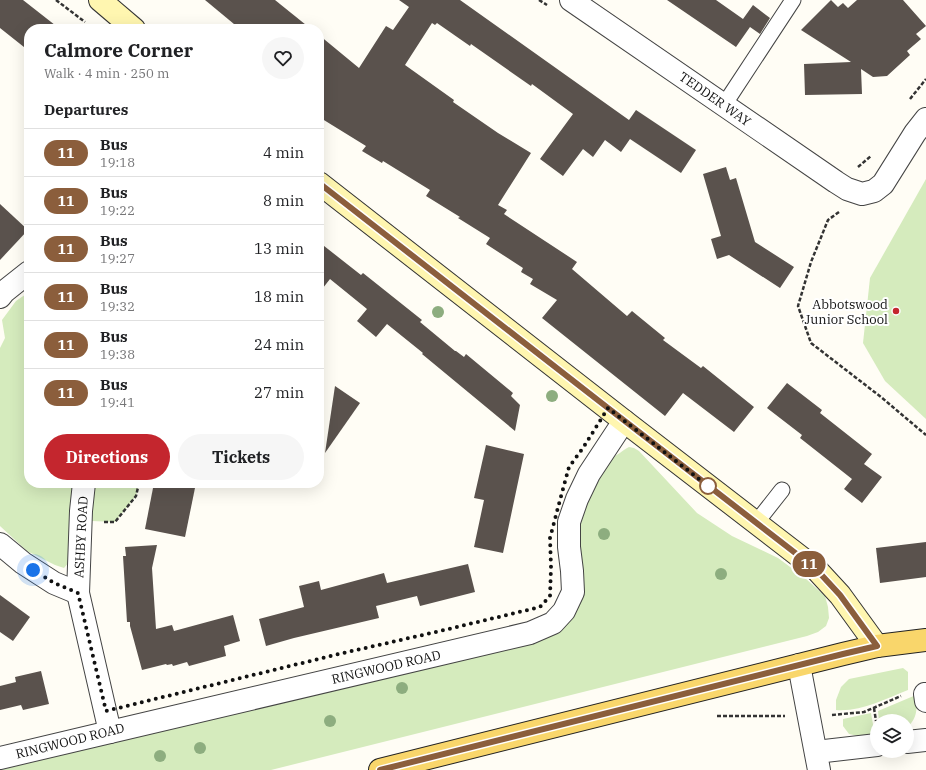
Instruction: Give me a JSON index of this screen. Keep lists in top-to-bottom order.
{
  "streets": {
    "street": ["TEDDER WAY", "ASHBY ROAD", "RINGWOOD ROAD"]
  },
  "crossings": [
    ["ASHBY ROAD", "RINGWOOD ROAD"]
  ],
  "places": ["Abbotswood Junior School"],
  "lines": ["bus line 11"],
  "page": {
    "on_map": "11",
    "heading": [
      ["Calmore Corner", "Walk · 4 min · 250 m"],
      "Departures"
    ],
    "list": [
      {
        "mark": "11",
        "name": "Bus",
        "note": "19:18",
        "value": "4 min"
      },
      {
        "mark": "11",
        "name": "Bus",
        "note": "19:22",
        "value": "8 min"
      },
      {
        "mark": "11",
        "name": "Bus",
        "note": "19:27",
        "value": "13 min"
      },
      {
        "mark": "11",
        "name": "Bus",
        "note": "19:32",
        "value": "18 min"
      },
      {
        "mark": "11",
        "name": "Bus",
        "note": "19:38",
        "value": "24 min"
      },
      {
        "mark": "11",
        "name": "Bus",
        "note": "19:41",
        "value": "27 min"
      }
    ],
    "buttons": ["Directions", "Tickets"]
  }
}
